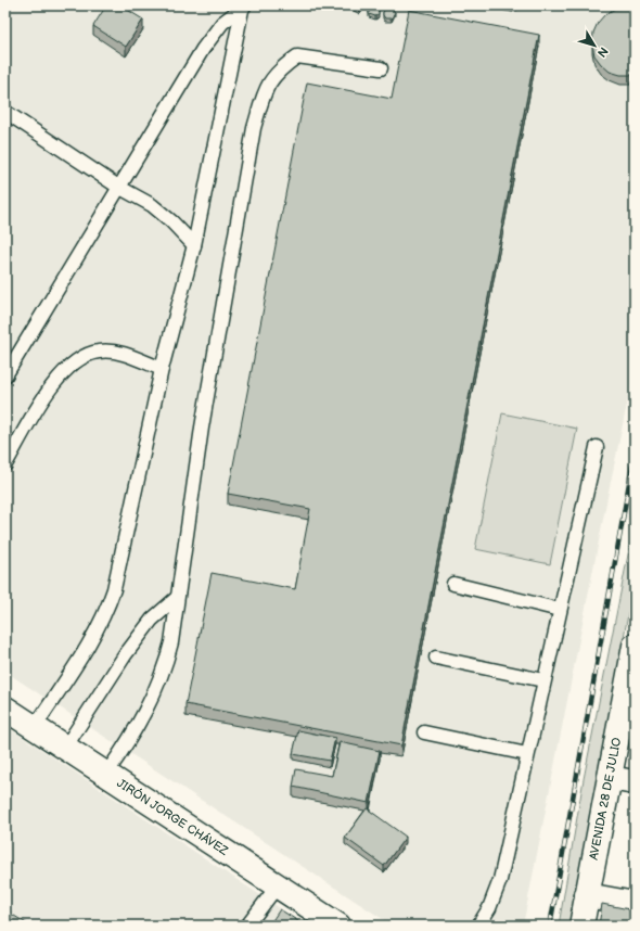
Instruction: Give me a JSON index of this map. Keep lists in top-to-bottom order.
{
  "streets": {
    "street": ["AVENIDA 28 DE JULIO", "JIRÓN JORGE CHÁVEZ"]
  },
  "north": "bottom right"
}
